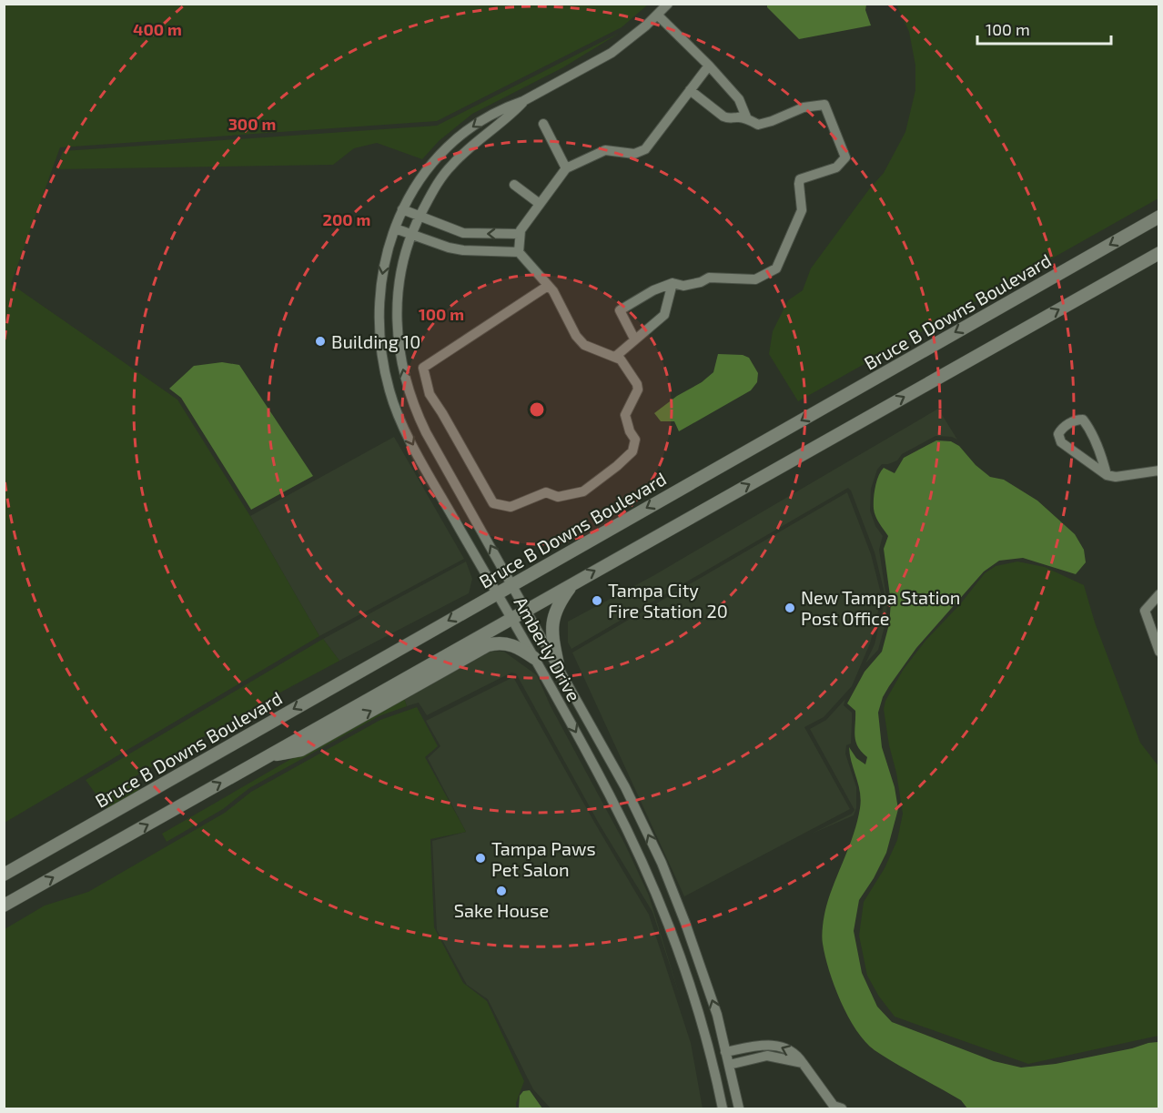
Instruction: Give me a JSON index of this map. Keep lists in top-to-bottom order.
{
  "streets": {
    "main road": ["Bruce B Downs Boulevard"],
    "street": ["Amberly Drive"]
  },
  "crossings": [
    ["Bruce B Downs Boulevard", "Amberly Drive"]
  ],
  "places": [
    "Building 10",
    "Tampa City Fire Station 20",
    "New Tampa Station Post Office",
    "Tampa Paws Pet Salon",
    "Sake House"
  ],
  "scale_bar": "100 m",
  "rings": [
    "400 m",
    "300 m",
    "200 m",
    "100 m"
  ]
}
